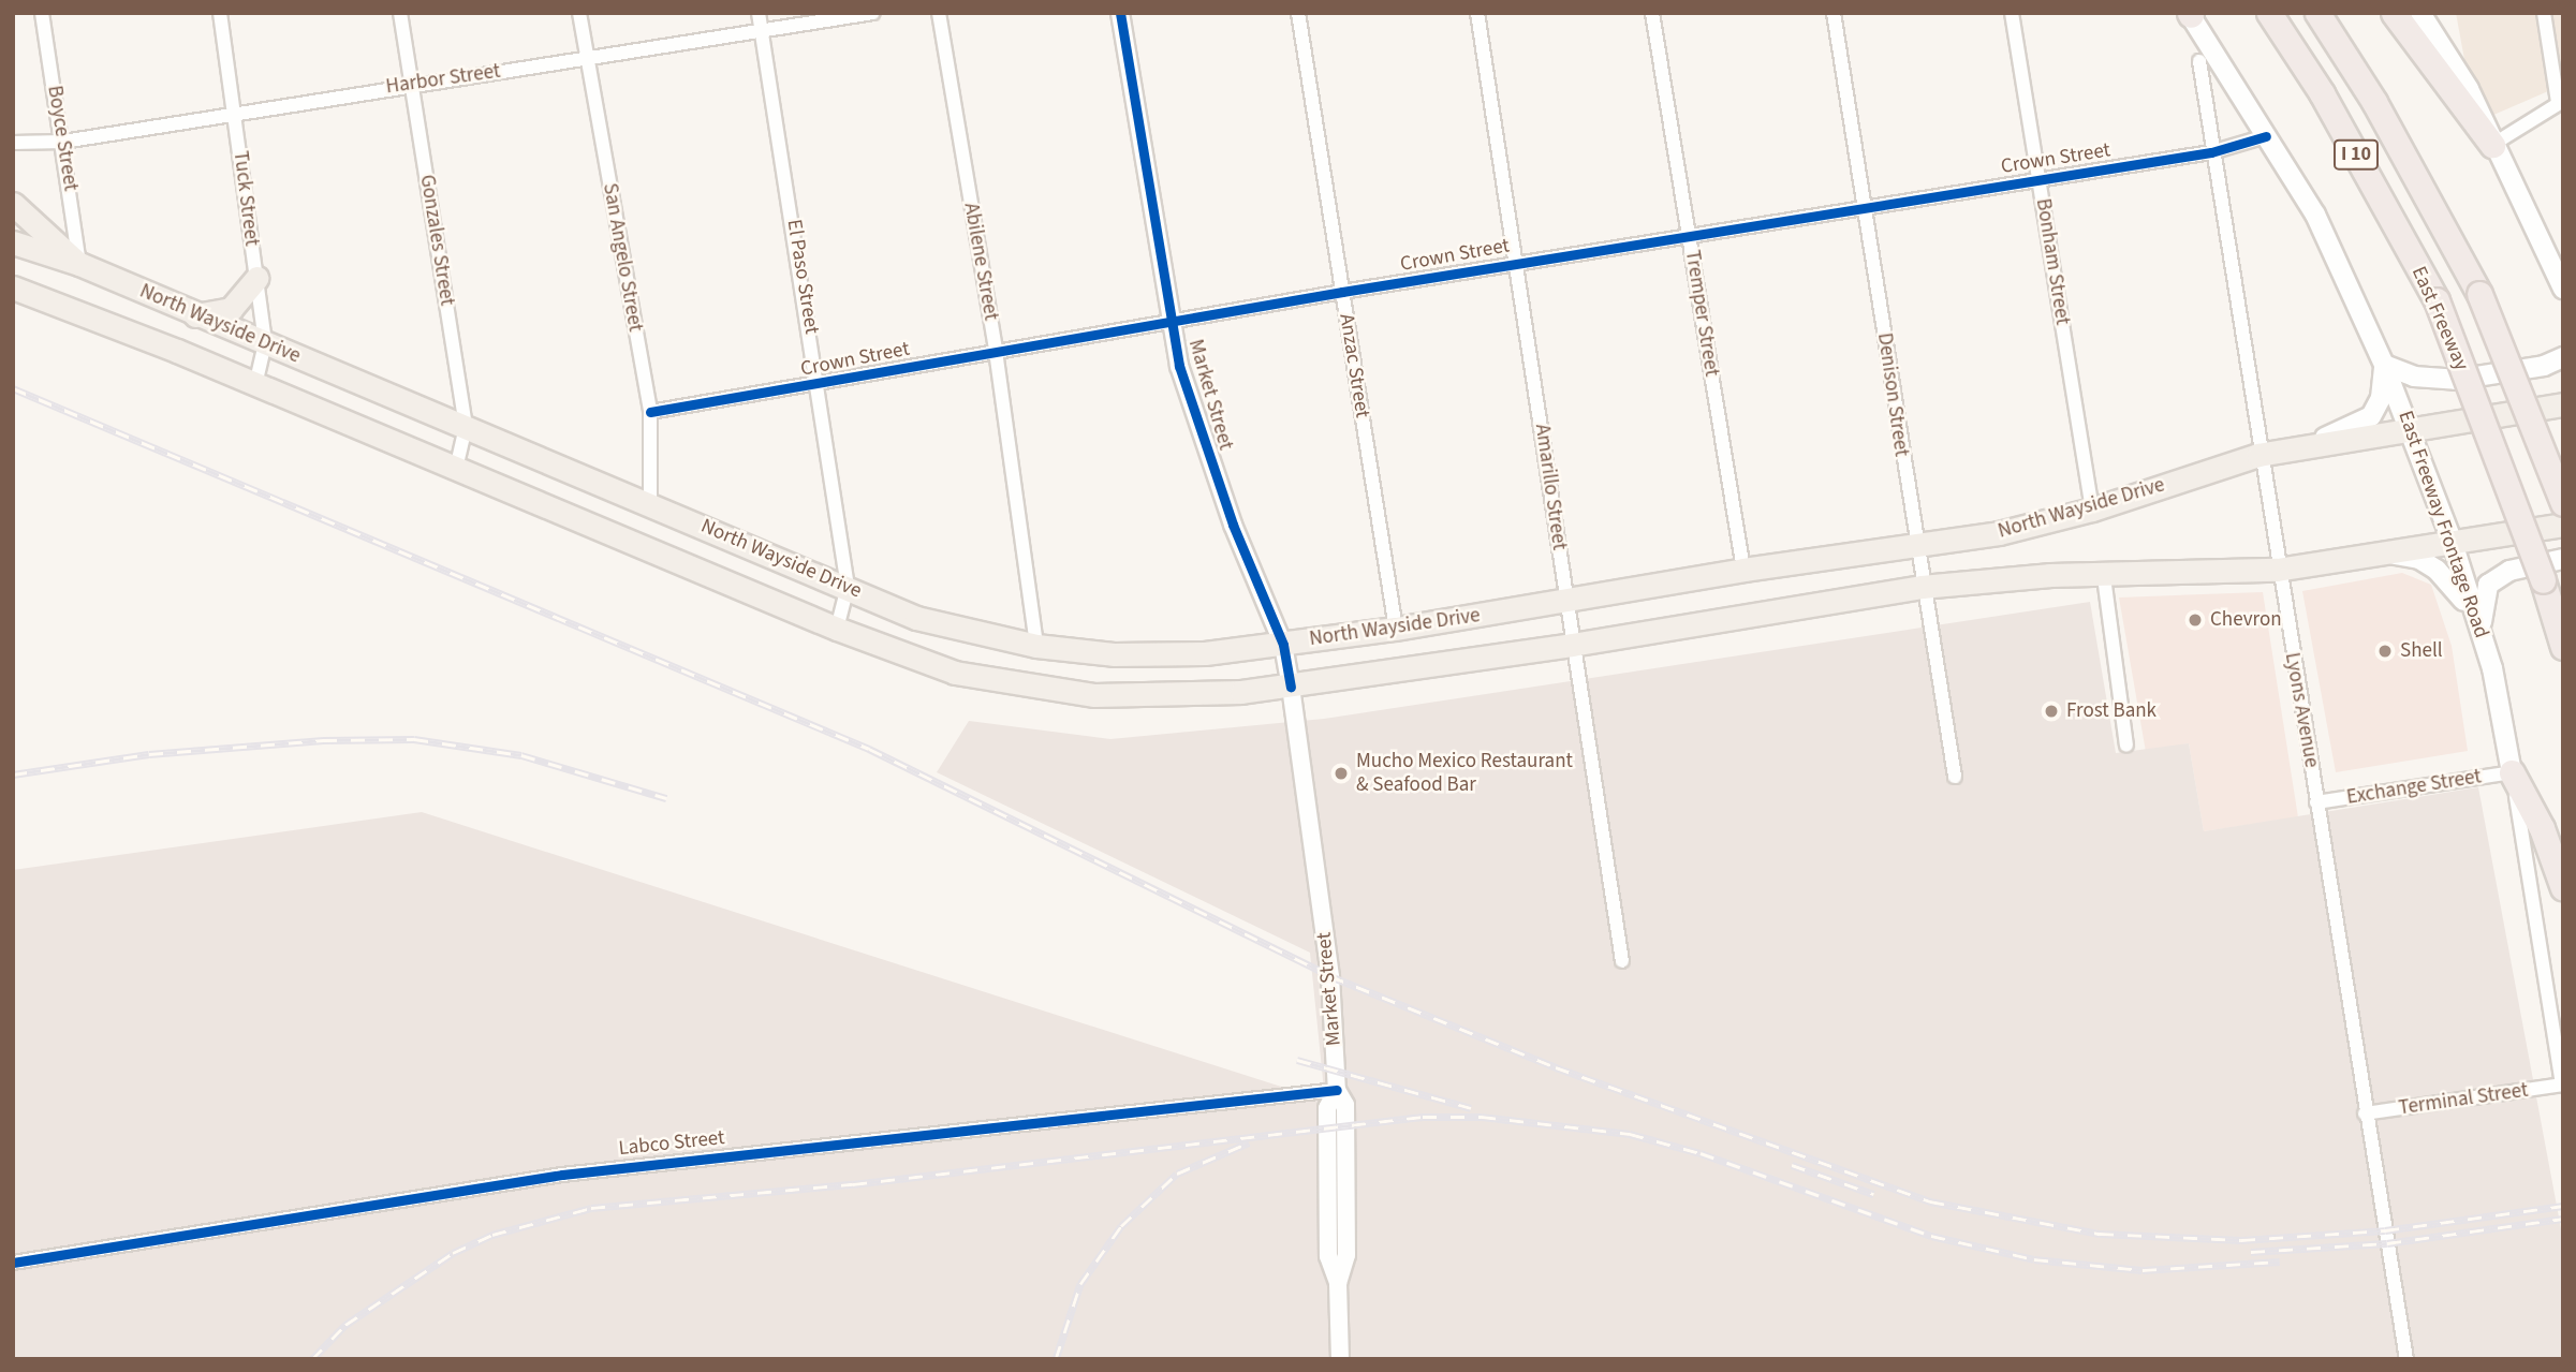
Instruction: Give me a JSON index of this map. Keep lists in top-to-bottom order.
{
  "streets": {
    "highway": ["I 10", "East Freeway"],
    "main road": ["North Wayside Drive", "East Freeway Frontage Road"],
    "street": [
      "Harbor Street",
      "Boyce Street",
      "Crown Street",
      "Tuck Street",
      "Gonzales Street",
      "San Angelo Street",
      "Abilene Street",
      "Bonham Street",
      "El Paso Street",
      "Tremper Street",
      "Anzac Street",
      "Market Street",
      "Denison Street",
      "Amarillo Street",
      "Lyons Avenue",
      "Exchange Street",
      "Terminal Street",
      "Labco Street"
    ]
  },
  "crossings": [
    ["Harbor Street", "Boyce Street"],
    ["Harbor Street", "Tuck Street"],
    ["Harbor Street", "Gonzales Street"],
    ["Harbor Street", "San Angelo Street"],
    ["Harbor Street", "El Paso Street"],
    ["Boyce Street", "North Wayside Drive"],
    ["Crown Street", "San Angelo Street"],
    ["Crown Street", "Abilene Street"],
    ["Crown Street", "Bonham Street"],
    ["Crown Street", "El Paso Street"],
    ["Crown Street", "Tremper Street"],
    ["Crown Street", "Anzac Street"],
    ["Crown Street", "Market Street"],
    ["Crown Street", "Denison Street"],
    ["Crown Street", "Amarillo Street"],
    ["Crown Street", "East Freeway Frontage Road"],
    ["Crown Street", "Lyons Avenue"],
    ["Tuck Street", "North Wayside Drive"],
    ["Gonzales Street", "North Wayside Drive"],
    ["San Angelo Street", "North Wayside Drive"],
    ["Abilene Street", "North Wayside Drive"],
    ["Bonham Street", "North Wayside Drive"],
    ["El Paso Street", "North Wayside Drive"],
    ["Tremper Street", "North Wayside Drive"],
    ["North Wayside Drive", "Anzac Street"],
    ["North Wayside Drive", "Market Street"],
    ["North Wayside Drive", "Denison Street"],
    ["North Wayside Drive", "Amarillo Street"],
    ["North Wayside Drive", "East Freeway Frontage Road"],
    ["North Wayside Drive", "Lyons Avenue"],
    ["Market Street", "Labco Street"],
    ["East Freeway Frontage Road", "Exchange Street"],
    ["East Freeway Frontage Road", "Terminal Street"],
    ["Lyons Avenue", "Exchange Street"],
    ["Lyons Avenue", "Terminal Street"]
  ],
  "places": [
    "Chevron",
    "Shell",
    "Frost Bank",
    "Mucho Mexico Restaurant & Seafood Bar"
  ]
}
